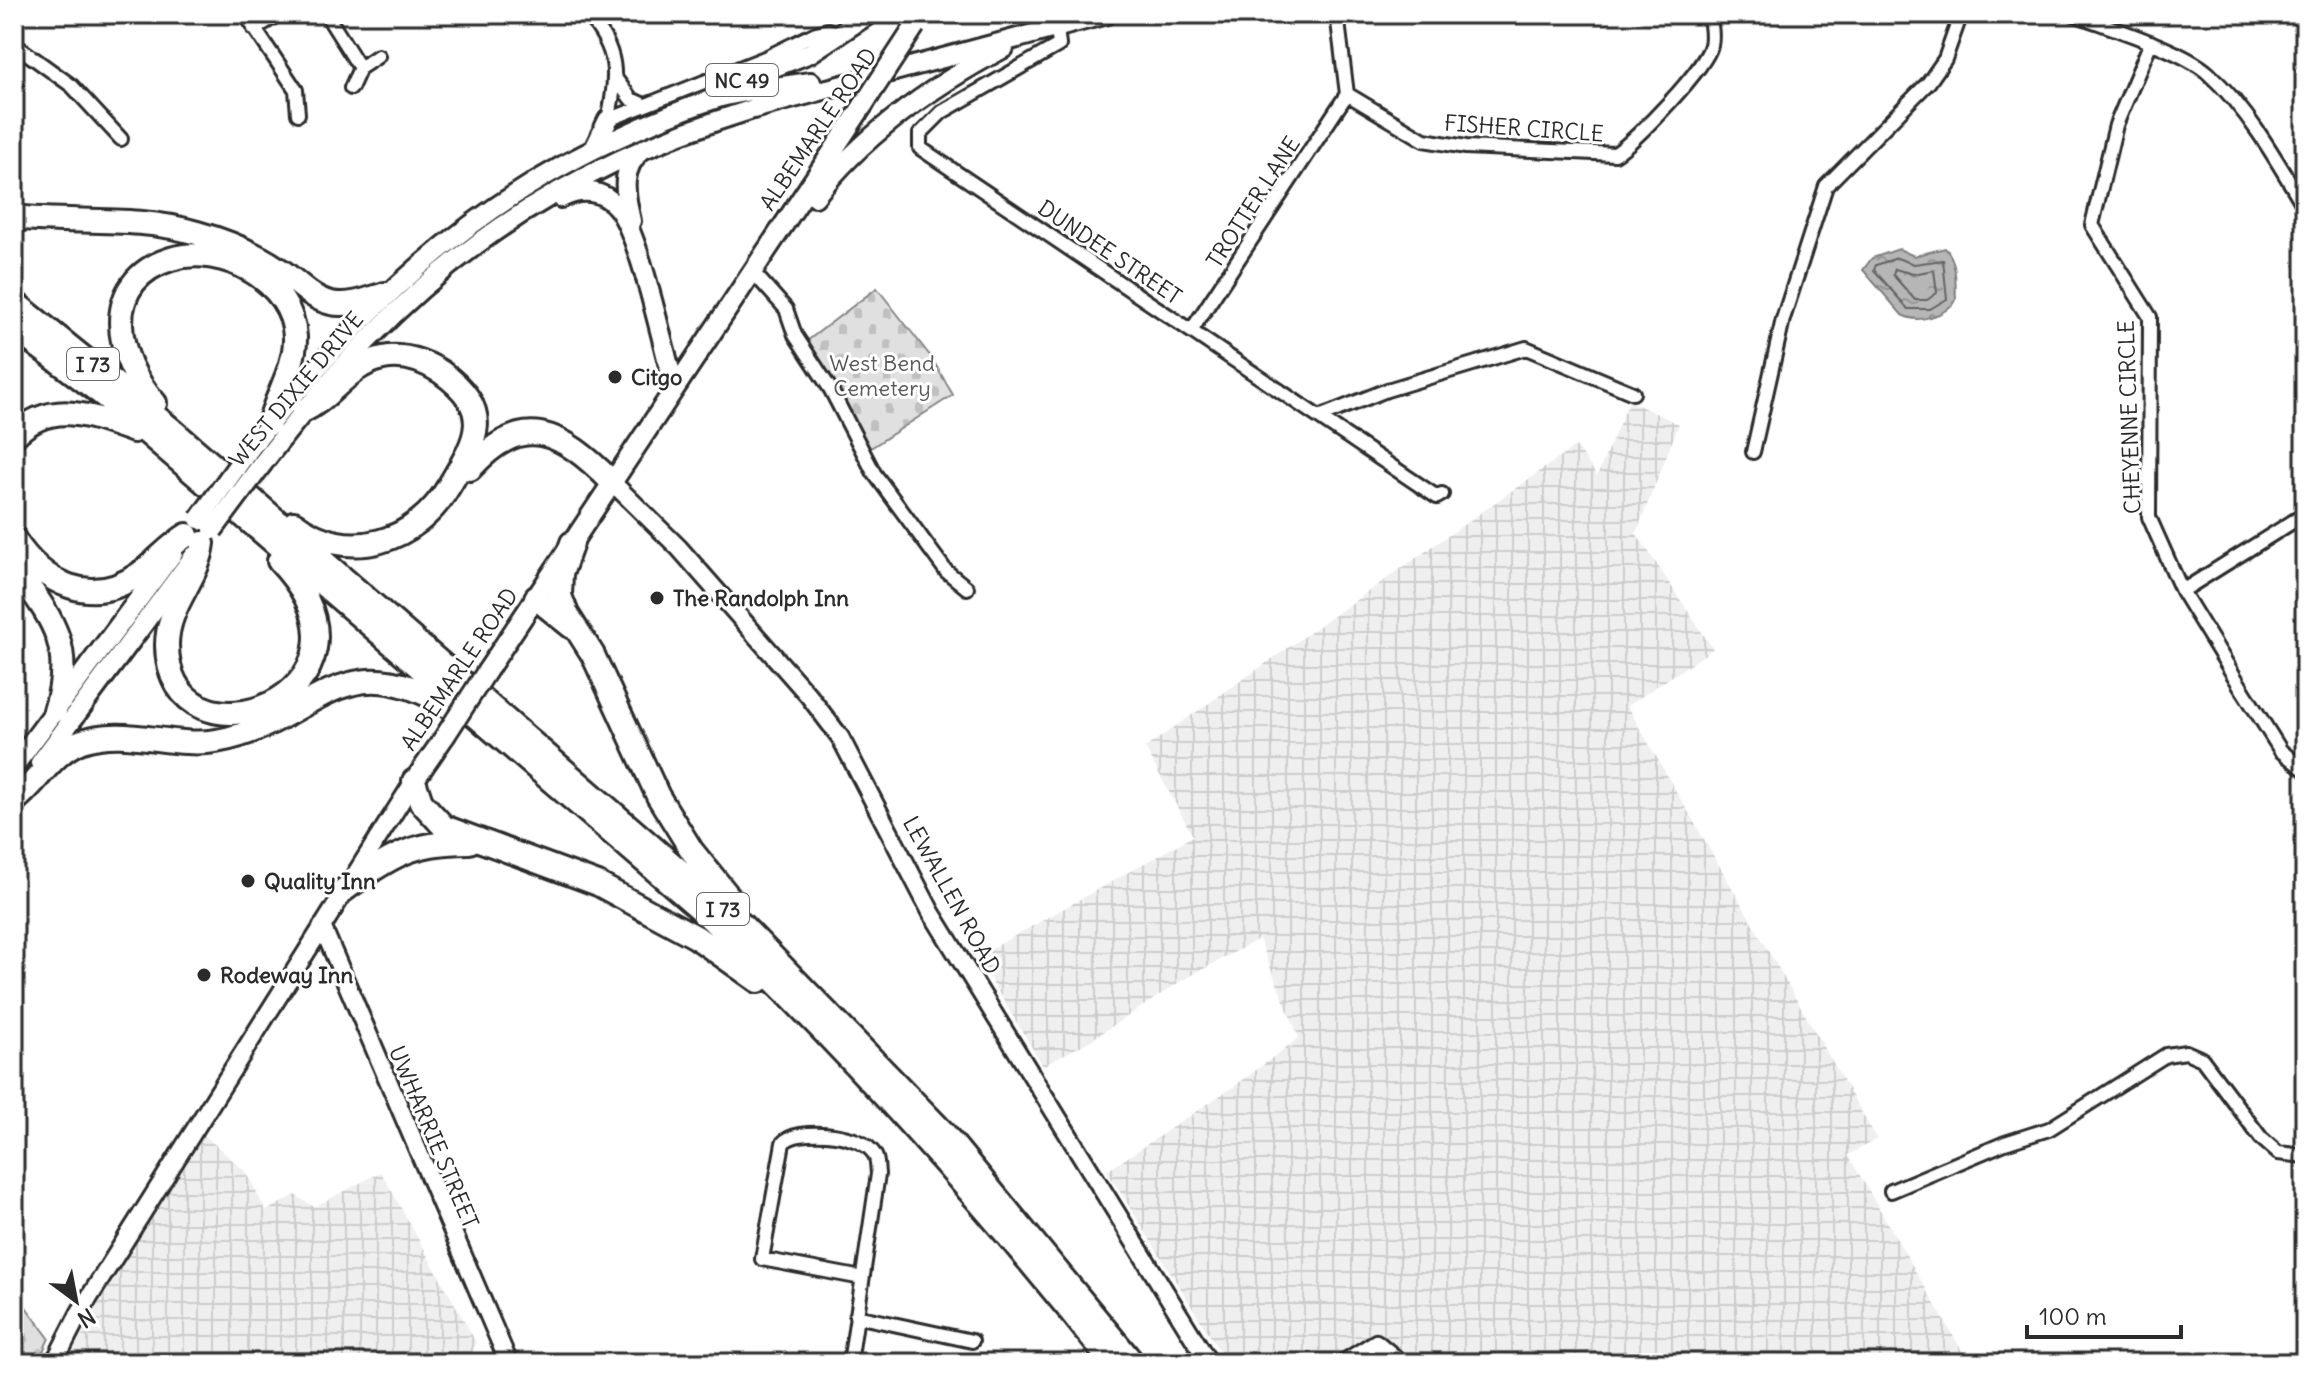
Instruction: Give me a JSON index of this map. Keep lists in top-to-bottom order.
{
  "streets": {
    "highway": ["I 73"],
    "main road": ["NC 49", "ALBEMARLE ROAD", "WEST DIXIE DRIVE"],
    "street": [
      "FISHER CIRCLE",
      "TROTTER LANE",
      "DUNDEE STREET",
      "CHEYENNE CIRCLE",
      "LEWALLEN ROAD",
      "UWHARRIE STREET"
    ]
  },
  "crossings": [
    ["NC 49", "WEST DIXIE DRIVE"],
    ["FISHER CIRCLE", "TROTTER LANE"],
    ["ALBEMARLE ROAD", "LEWALLEN ROAD"],
    ["ALBEMARLE ROAD", "UWHARRIE STREET"],
    ["TROTTER LANE", "DUNDEE STREET"]
  ],
  "parks": ["West Bend Cemetery"],
  "places": [
    "Citgo",
    "The Randolph Inn",
    "Quality Inn",
    "Rodeway Inn"
  ],
  "scale_bar": "100 m",
  "north": "bottom right"
}
